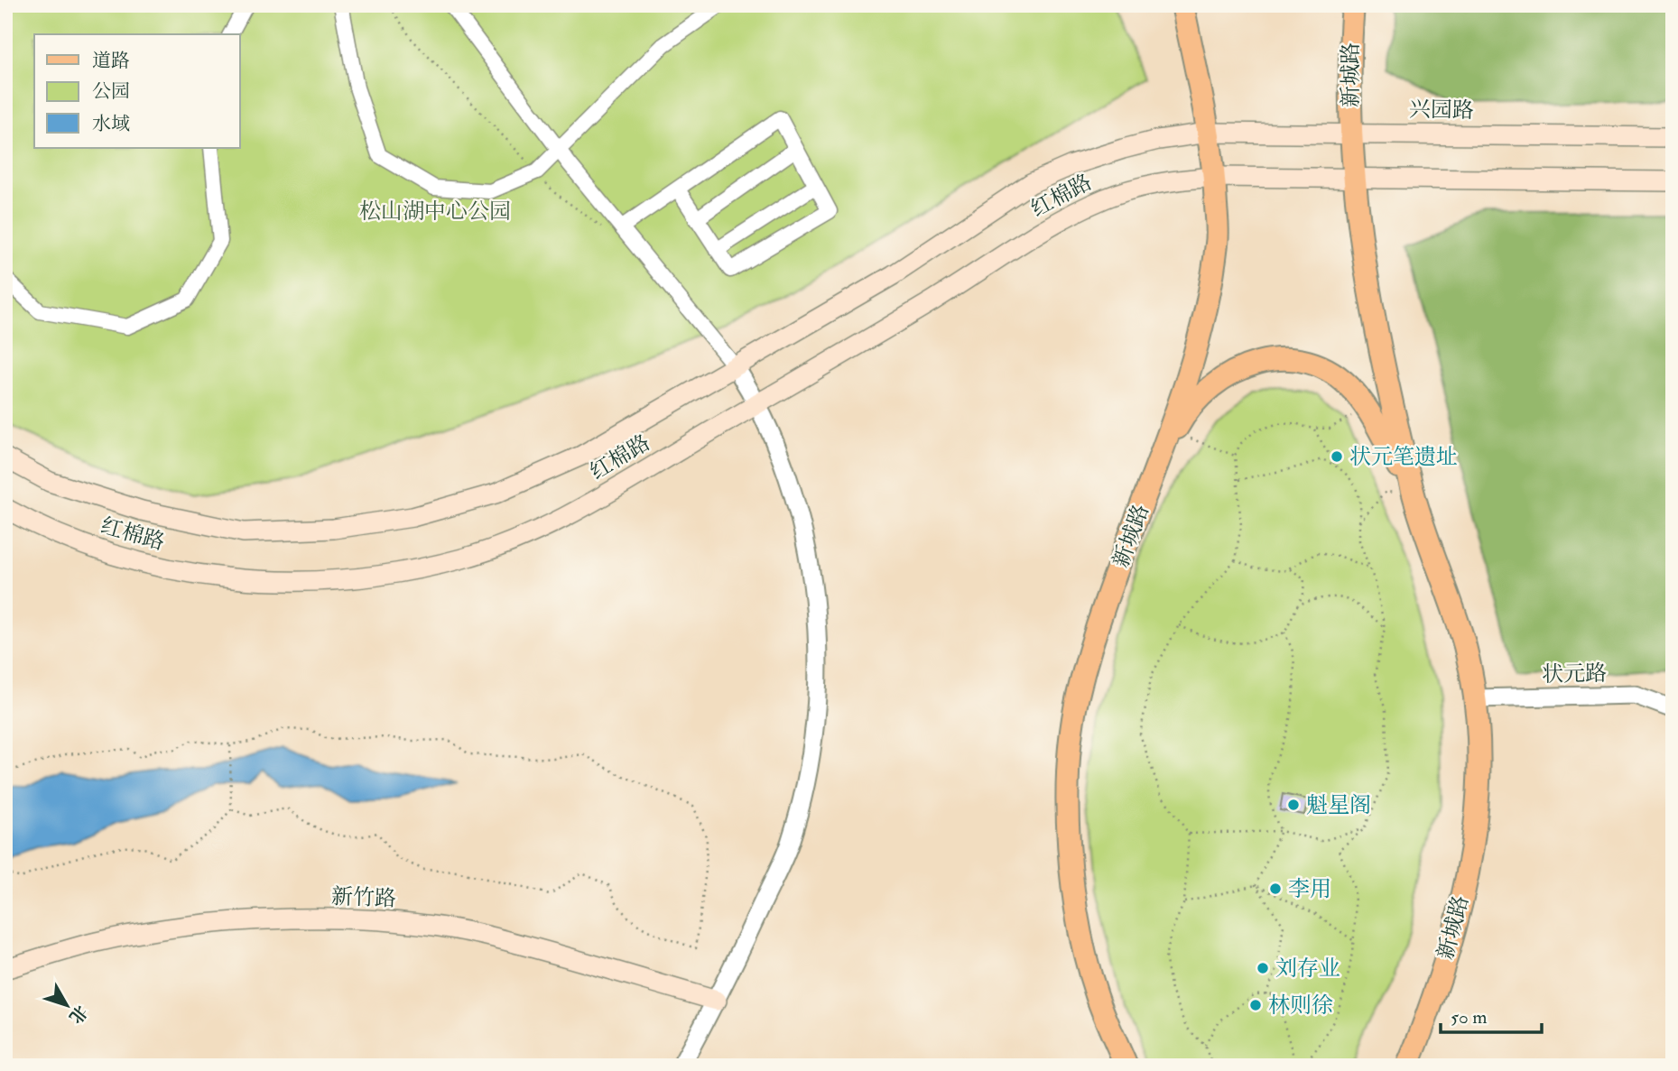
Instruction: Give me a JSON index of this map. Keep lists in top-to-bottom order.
{
  "streets": {
    "main road": [
      "新城路",
      "兴园路",
      "红棉路",
      "新竹路"
    ],
    "street": ["状元路"]
  },
  "crossings": [
    ["新城路", "兴园路"],
    ["新城路", "红棉路"],
    ["新城路", "状元路"],
    ["兴园路", "红棉路"]
  ],
  "parks": ["松山湖中心公园"],
  "places": [
    "状元笔遗址",
    "魁星阁",
    "李用",
    "刘存业",
    "林则徐"
  ],
  "legend": ["道路", "公园", "水域"],
  "scale_bar": "50 m",
  "north": "bottom right"
}
